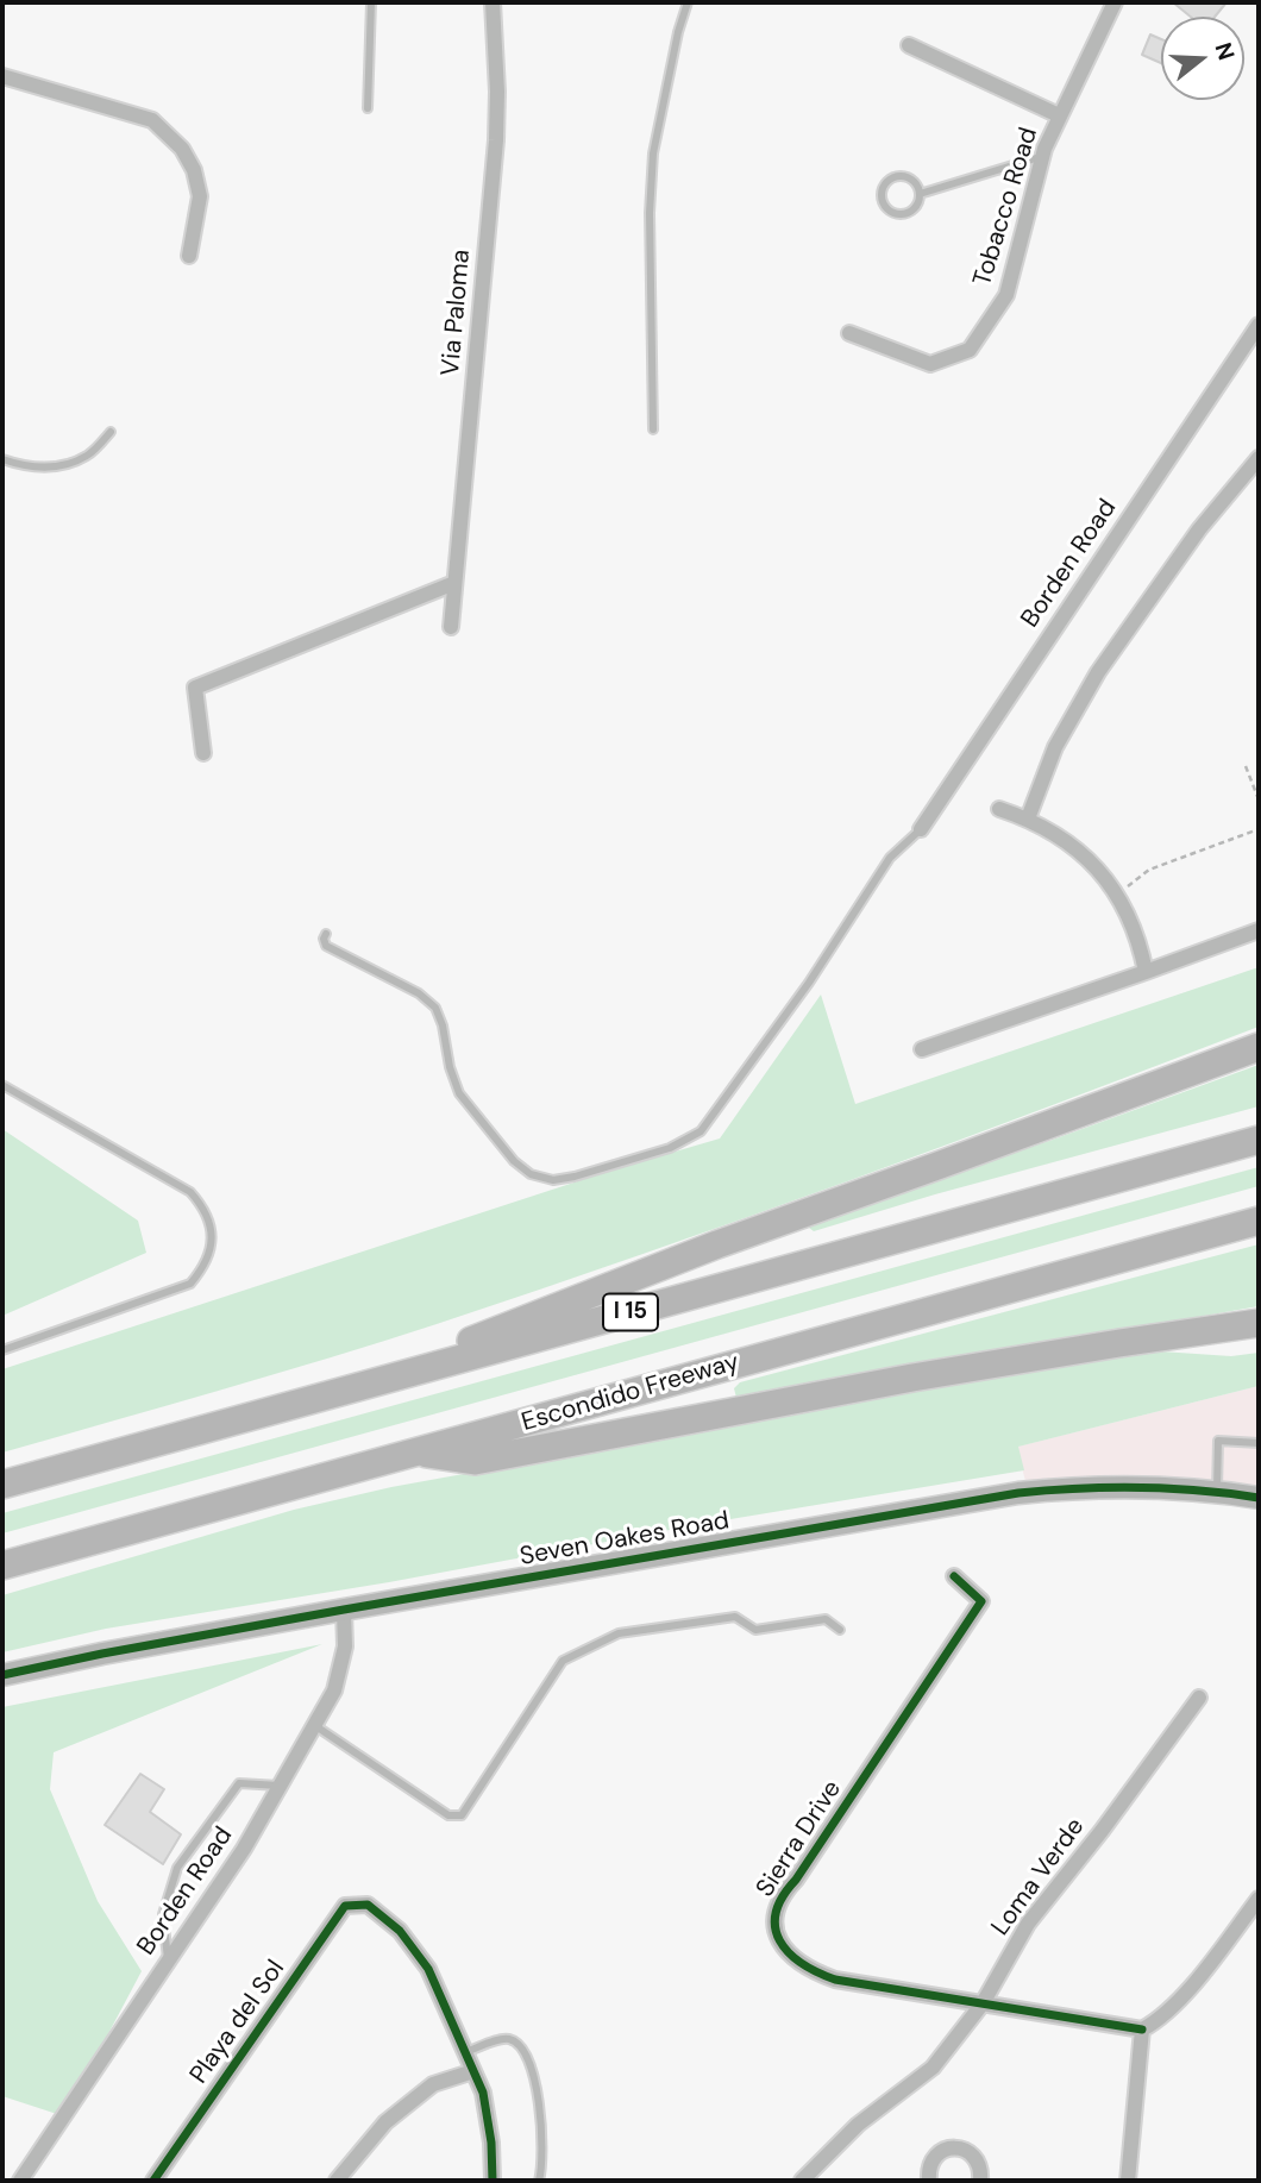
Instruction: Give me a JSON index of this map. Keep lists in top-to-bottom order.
{
  "streets": {
    "highway": ["I 15", "Escondido Freeway"],
    "street": [
      "Tobacco Road",
      "Via Paloma",
      "Borden Road",
      "Seven Oakes Road",
      "Sierra Drive",
      "Loma Verde",
      "Playa del Sol"
    ]
  },
  "crossings": [
    ["Borden Road", "Seven Oakes Road"],
    ["Sierra Drive", "Loma Verde"]
  ],
  "north": "right"
}
